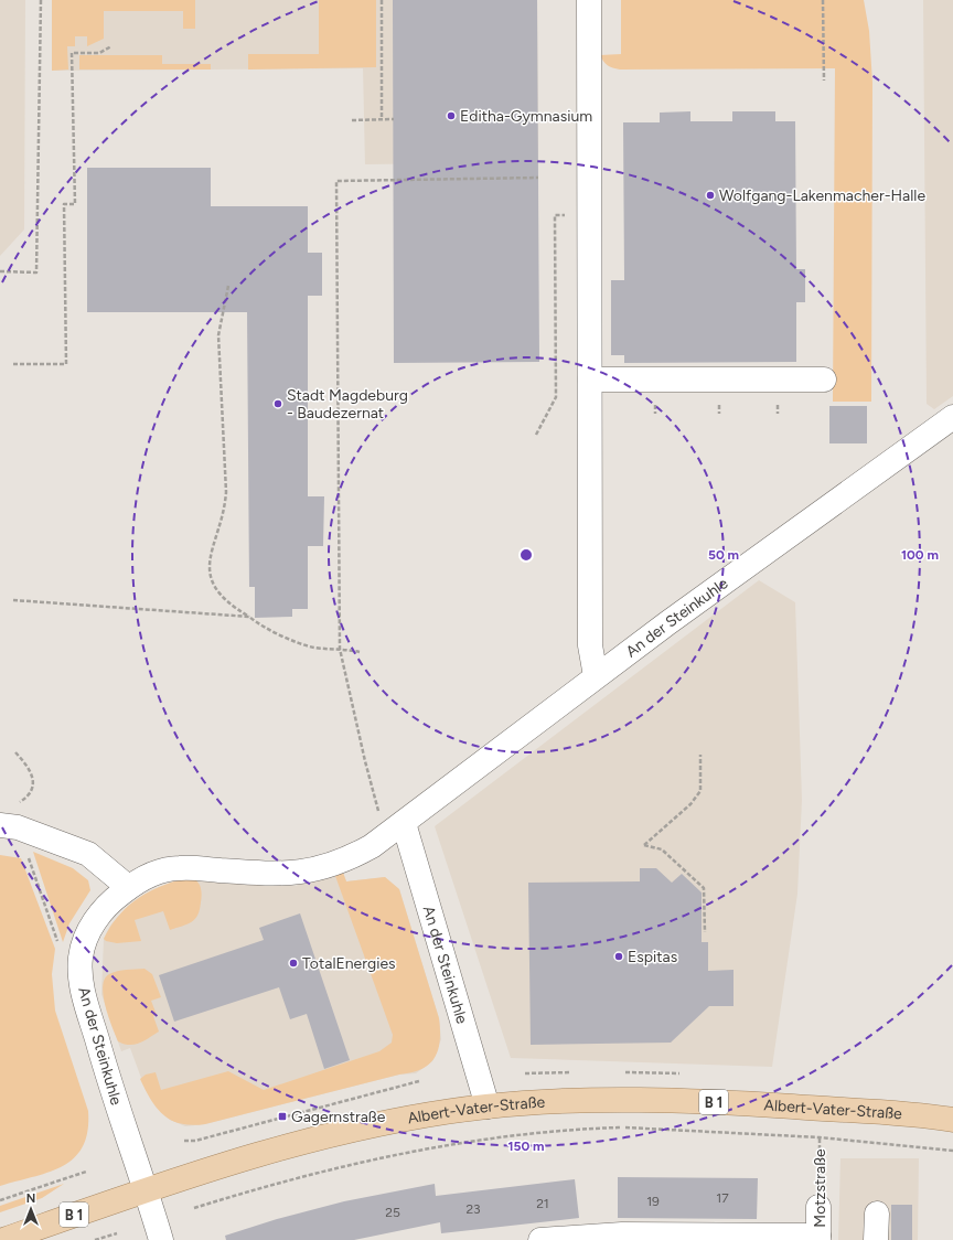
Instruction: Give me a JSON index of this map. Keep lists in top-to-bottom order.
{
  "streets": {
    "main road": ["B 1", "Albert-Vater-Straße"],
    "street": ["An der Steinkuhle", "Motzstraße"]
  },
  "crossings": [
    ["An der Steinkuhle", "Albert-Vater-Straße"],
    ["Albert-Vater-Straße", "Motzstraße"]
  ],
  "places": {
    "other": [
      "Editha-Gymnasium",
      "Wolfgang-Lakenmacher-Halle",
      "Stadt Magdeburg - Baudezernat",
      "Espitas",
      "TotalEnergies"
    ],
    "transit": ["Gagernstraße"]
  },
  "house_numbers": [
    "17",
    "19",
    "21",
    "23",
    "25"
  ],
  "north": "top",
  "rings": ["50 m", "100 m", "150 m"]
}
